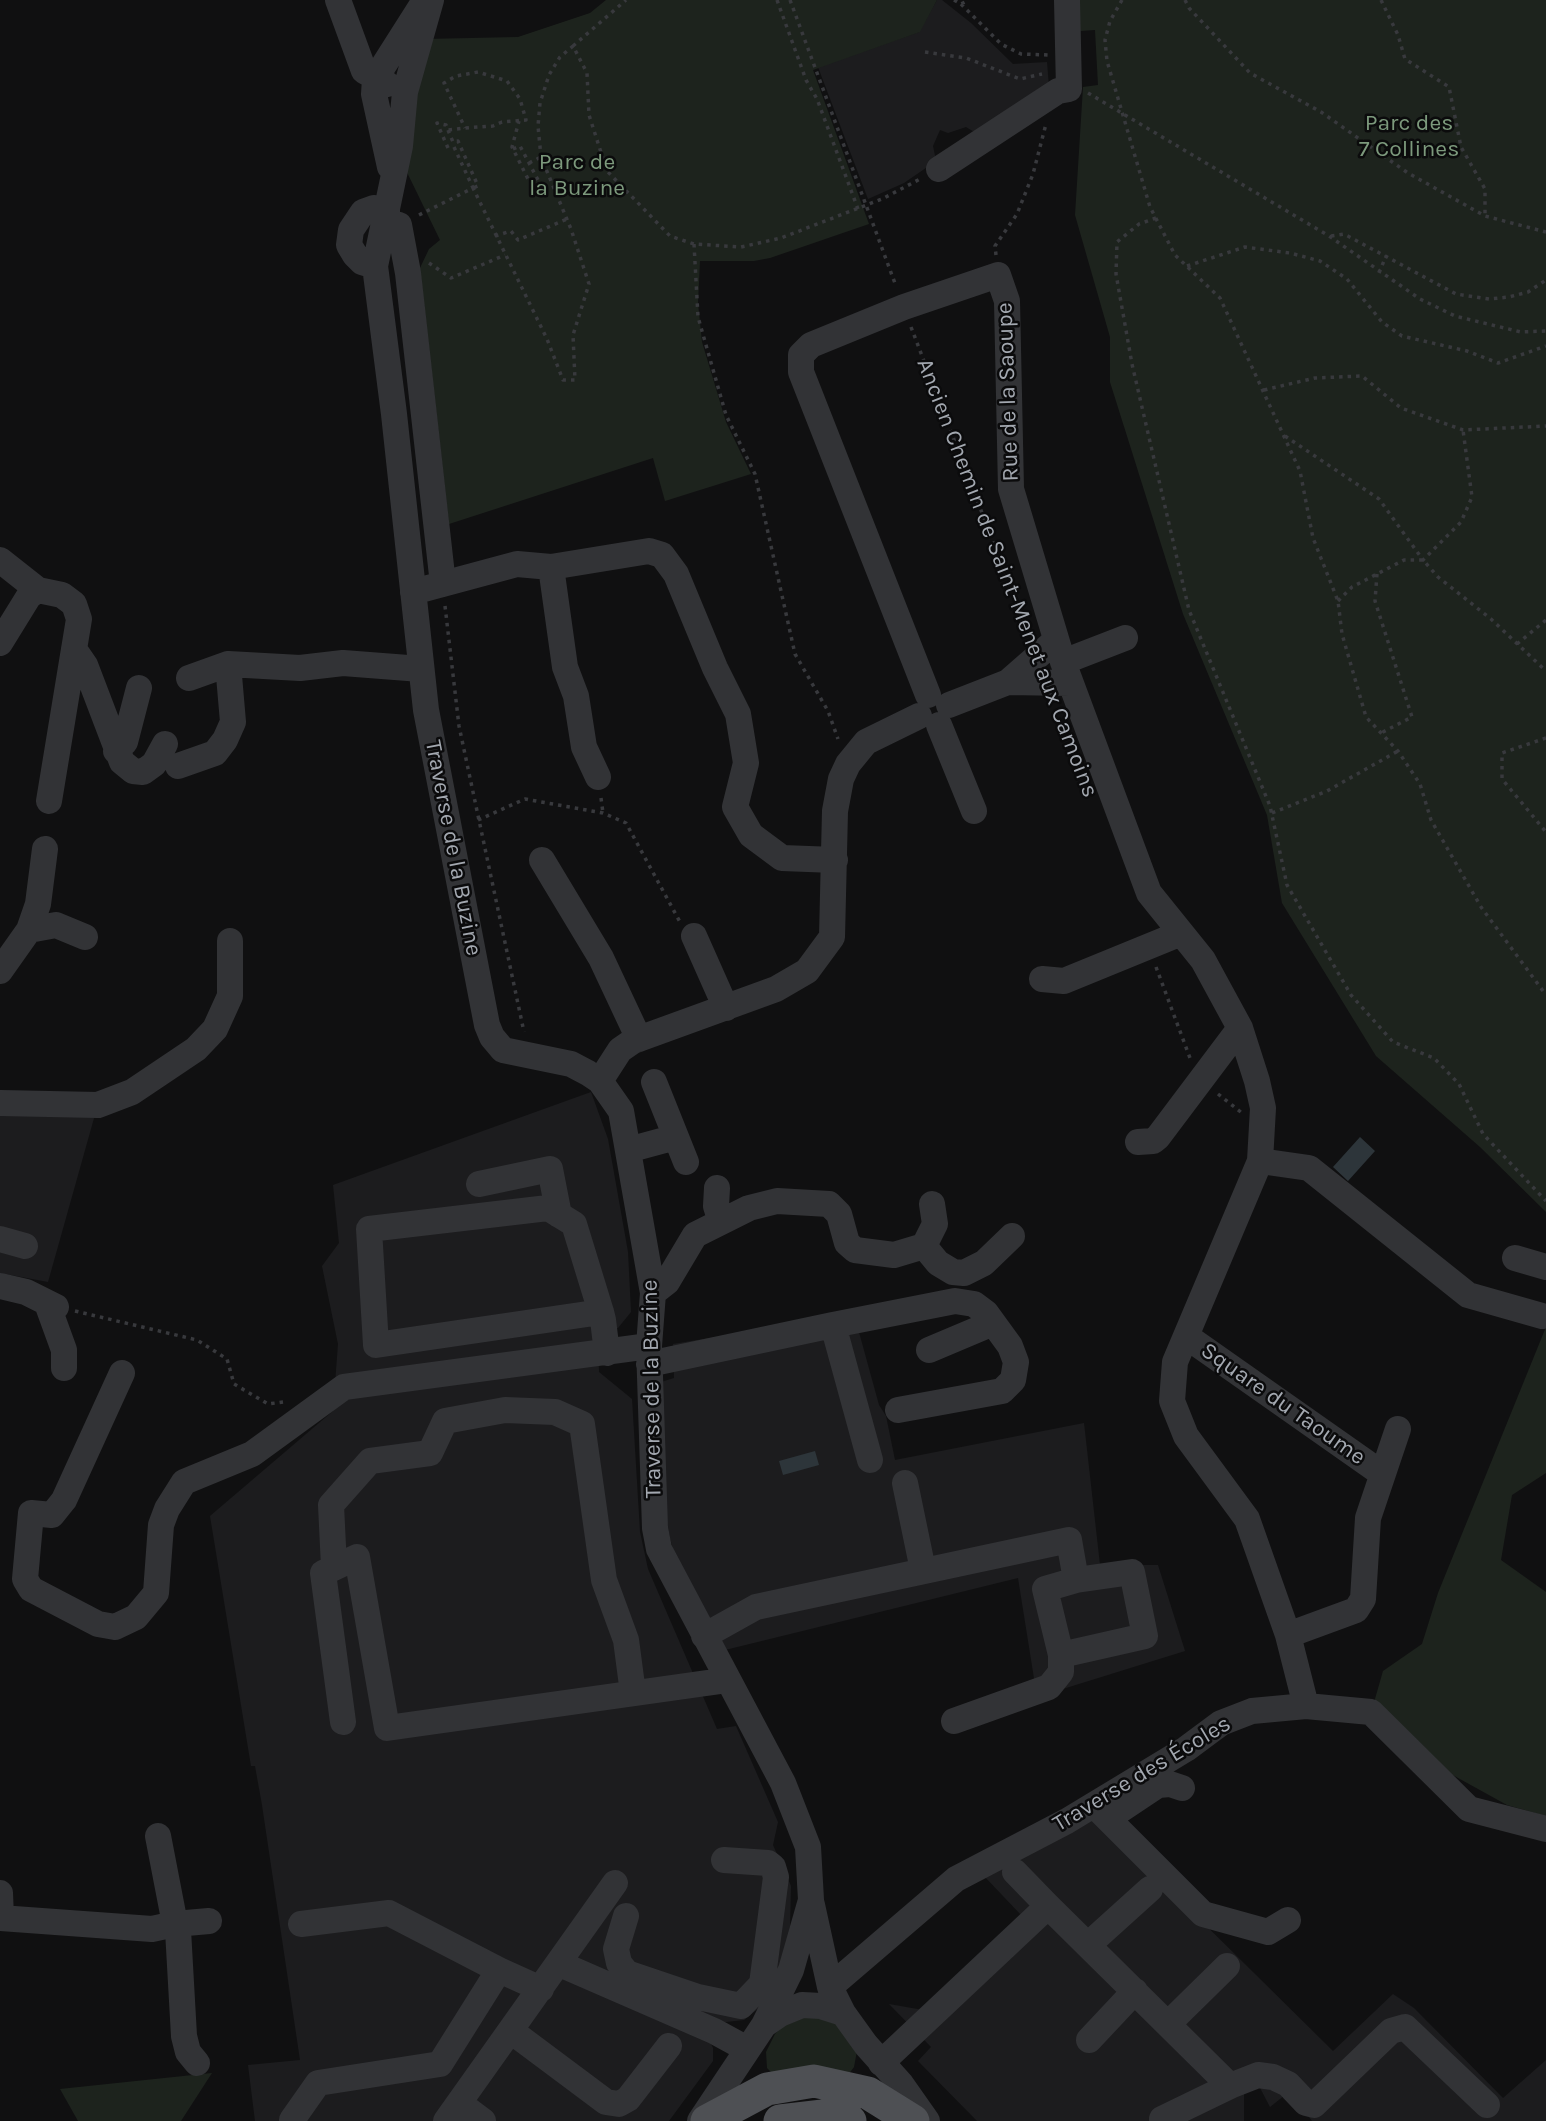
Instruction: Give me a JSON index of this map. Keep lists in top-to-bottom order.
{
  "streets": {
    "street": [
      "Rue de la Saoupe",
      "Traverse de la Buzine",
      "Square du Taoume",
      "Traverse des Écoles"
    ],
    "path": ["Ancien Chemin de Saint-Menet aux Camoins"]
  },
  "crossings": [
    ["Rue de la Saoupe", "Ancien Chemin de Saint-Menet aux Camoins"],
    ["Rue de la Saoupe", "Square du Taoume"],
    ["Rue de la Saoupe", "Traverse des Écoles"]
  ],
  "parks": ["Parc des 7 Collines", "Parc de la Buzine"]
}
